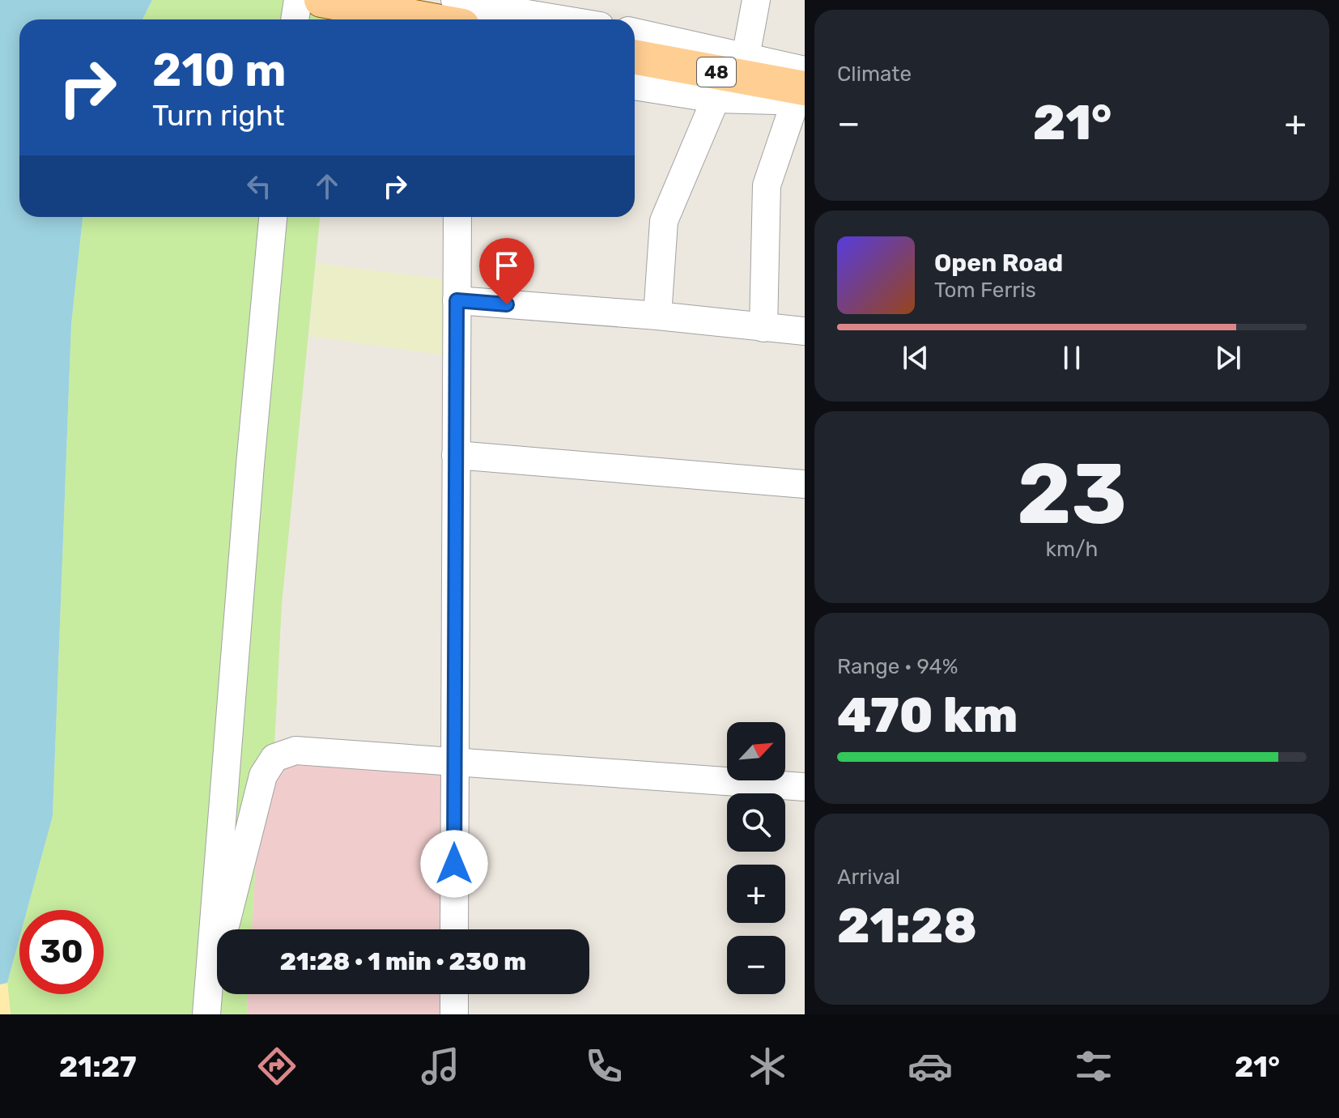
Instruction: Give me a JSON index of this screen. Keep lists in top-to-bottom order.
{
  "streets": {
    "main road": ["48"]
  },
  "north": "top right",
  "page": {
    "tile": [
      "Climate",
      ["23", "km/h"],
      ["Range · 94%", "470 km"],
      ["Arrival", "21:28"]
    ],
    "turn": ["210 m", "Turn right"],
    "heat": ["−", "21°", "+"],
    "song": ["Open Road", "Tom Ferris"],
    "map_buttons": ["+", "−"],
    "limit": "30",
    "trip": "21:28 · 1 min · 230 m",
    "tabs": ["21:27", "21°"]
  }
}
